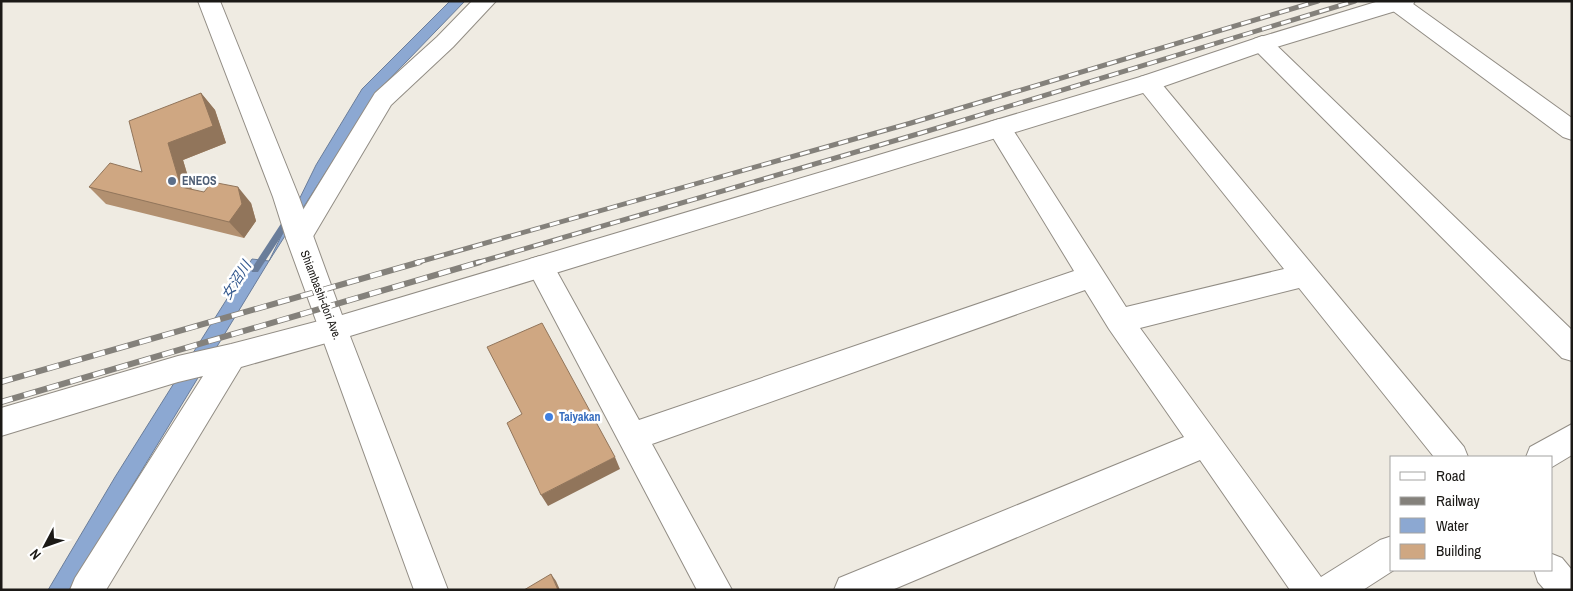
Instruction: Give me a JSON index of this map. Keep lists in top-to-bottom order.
{
  "streets": {
    "street": ["Shiambashi-dori Ave."]
  },
  "water": ["女沼川"],
  "places": ["ENEOS", "Taiyakan"],
  "legend": [
    "Road",
    "Railway",
    "Water",
    "Building"
  ],
  "north": "bottom left"
}
